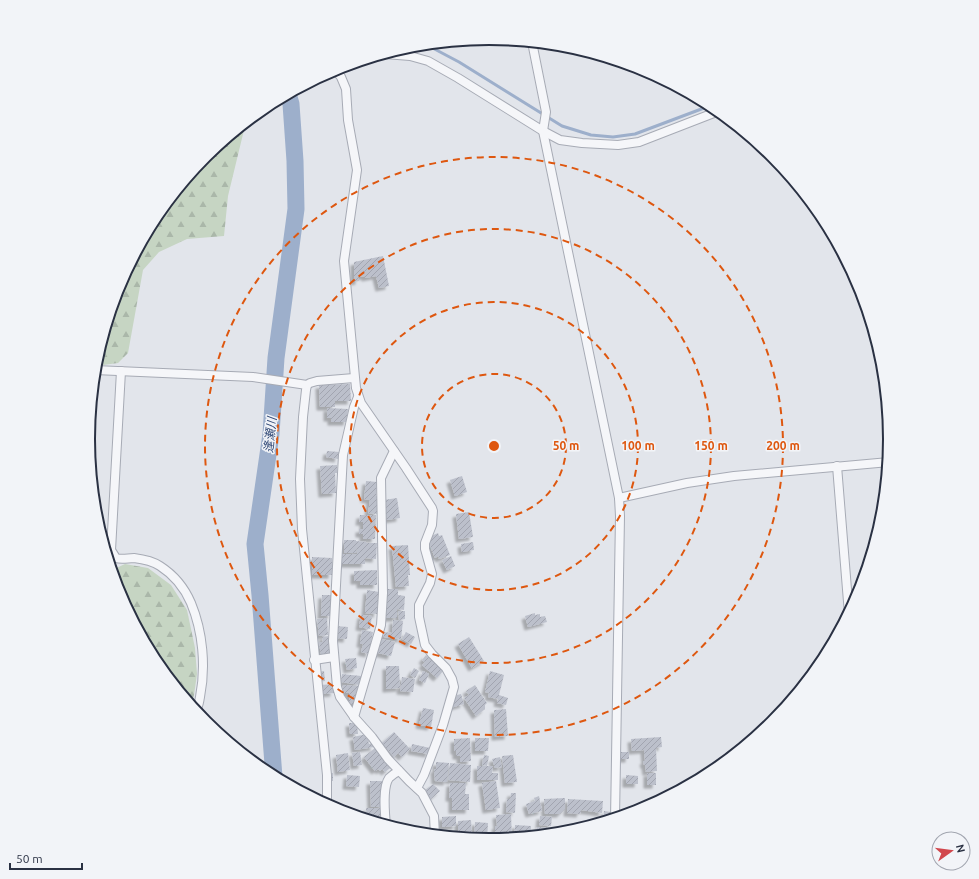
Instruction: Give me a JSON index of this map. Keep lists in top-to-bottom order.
{
  "water": ["逢瀬川"],
  "scale_bar": "50 m",
  "north": "right",
  "rings": [
    "50 m",
    "100 m",
    "150 m",
    "200 m"
  ]
}
